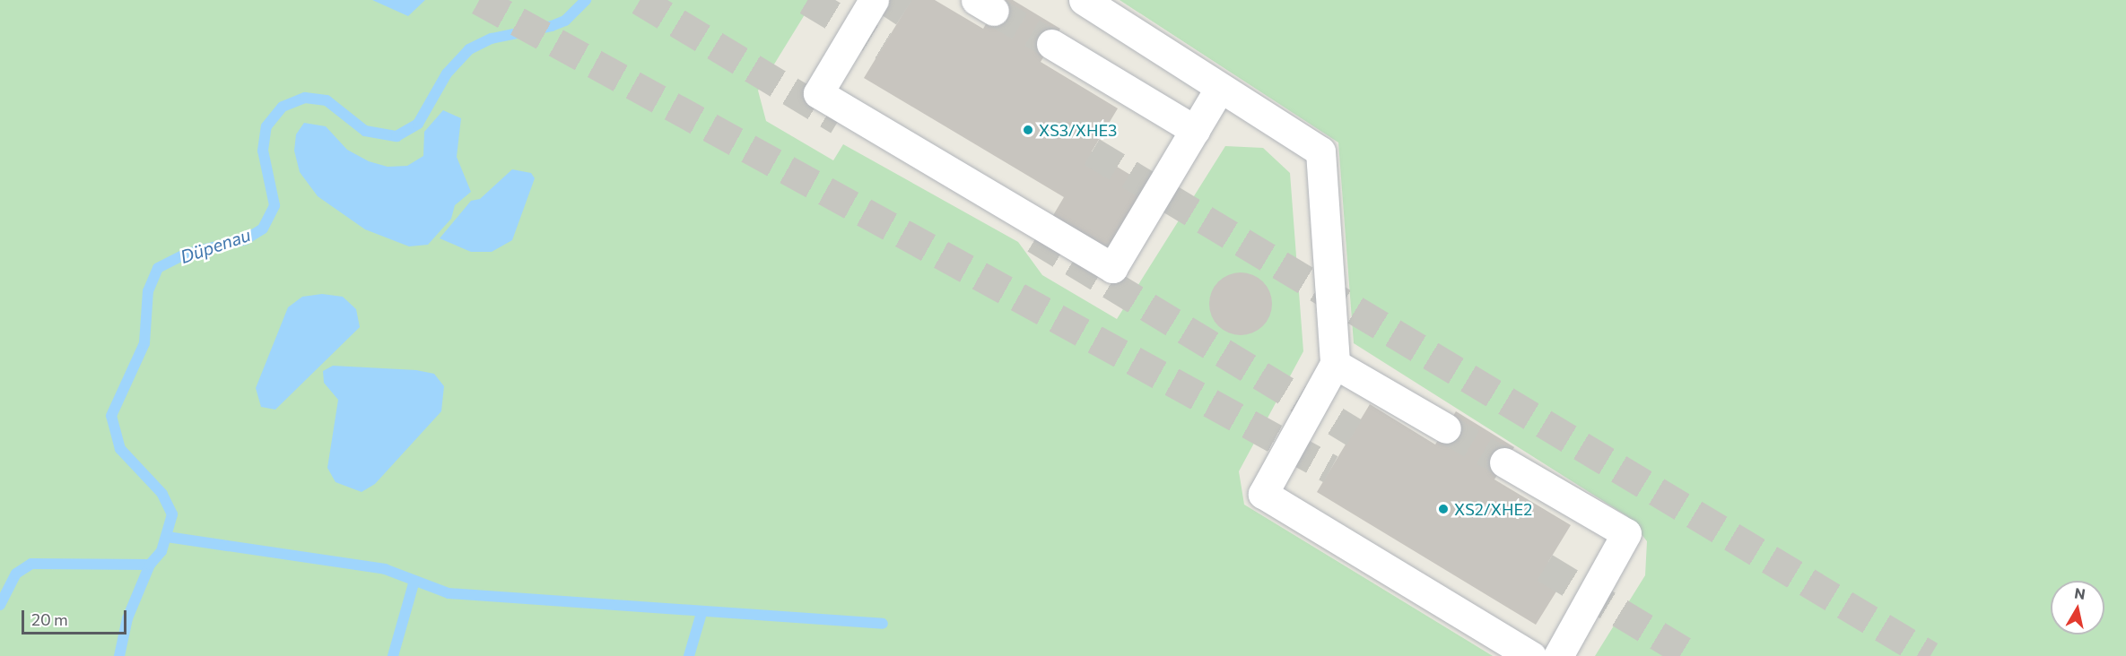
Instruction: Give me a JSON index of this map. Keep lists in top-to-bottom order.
{
  "water": ["Düpenau"],
  "places": ["XS3/XHE3", "XS2/XHE2"],
  "scale_bar": "20 m",
  "north": "top"
}
